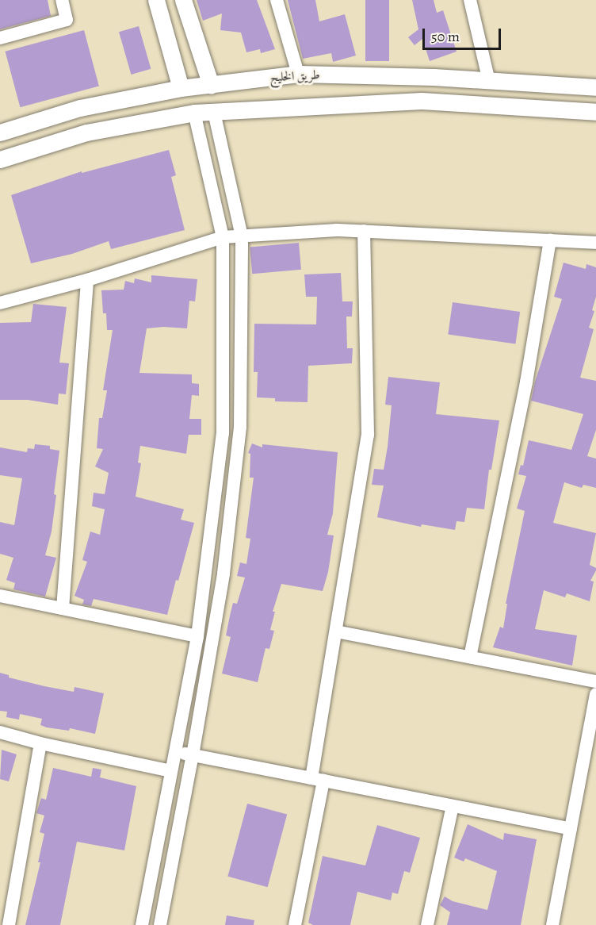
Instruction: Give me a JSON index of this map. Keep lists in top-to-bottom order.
{
  "streets": {
    "main road": ["طريق الخليج"]
  },
  "scale_bar": "50 m"
}
